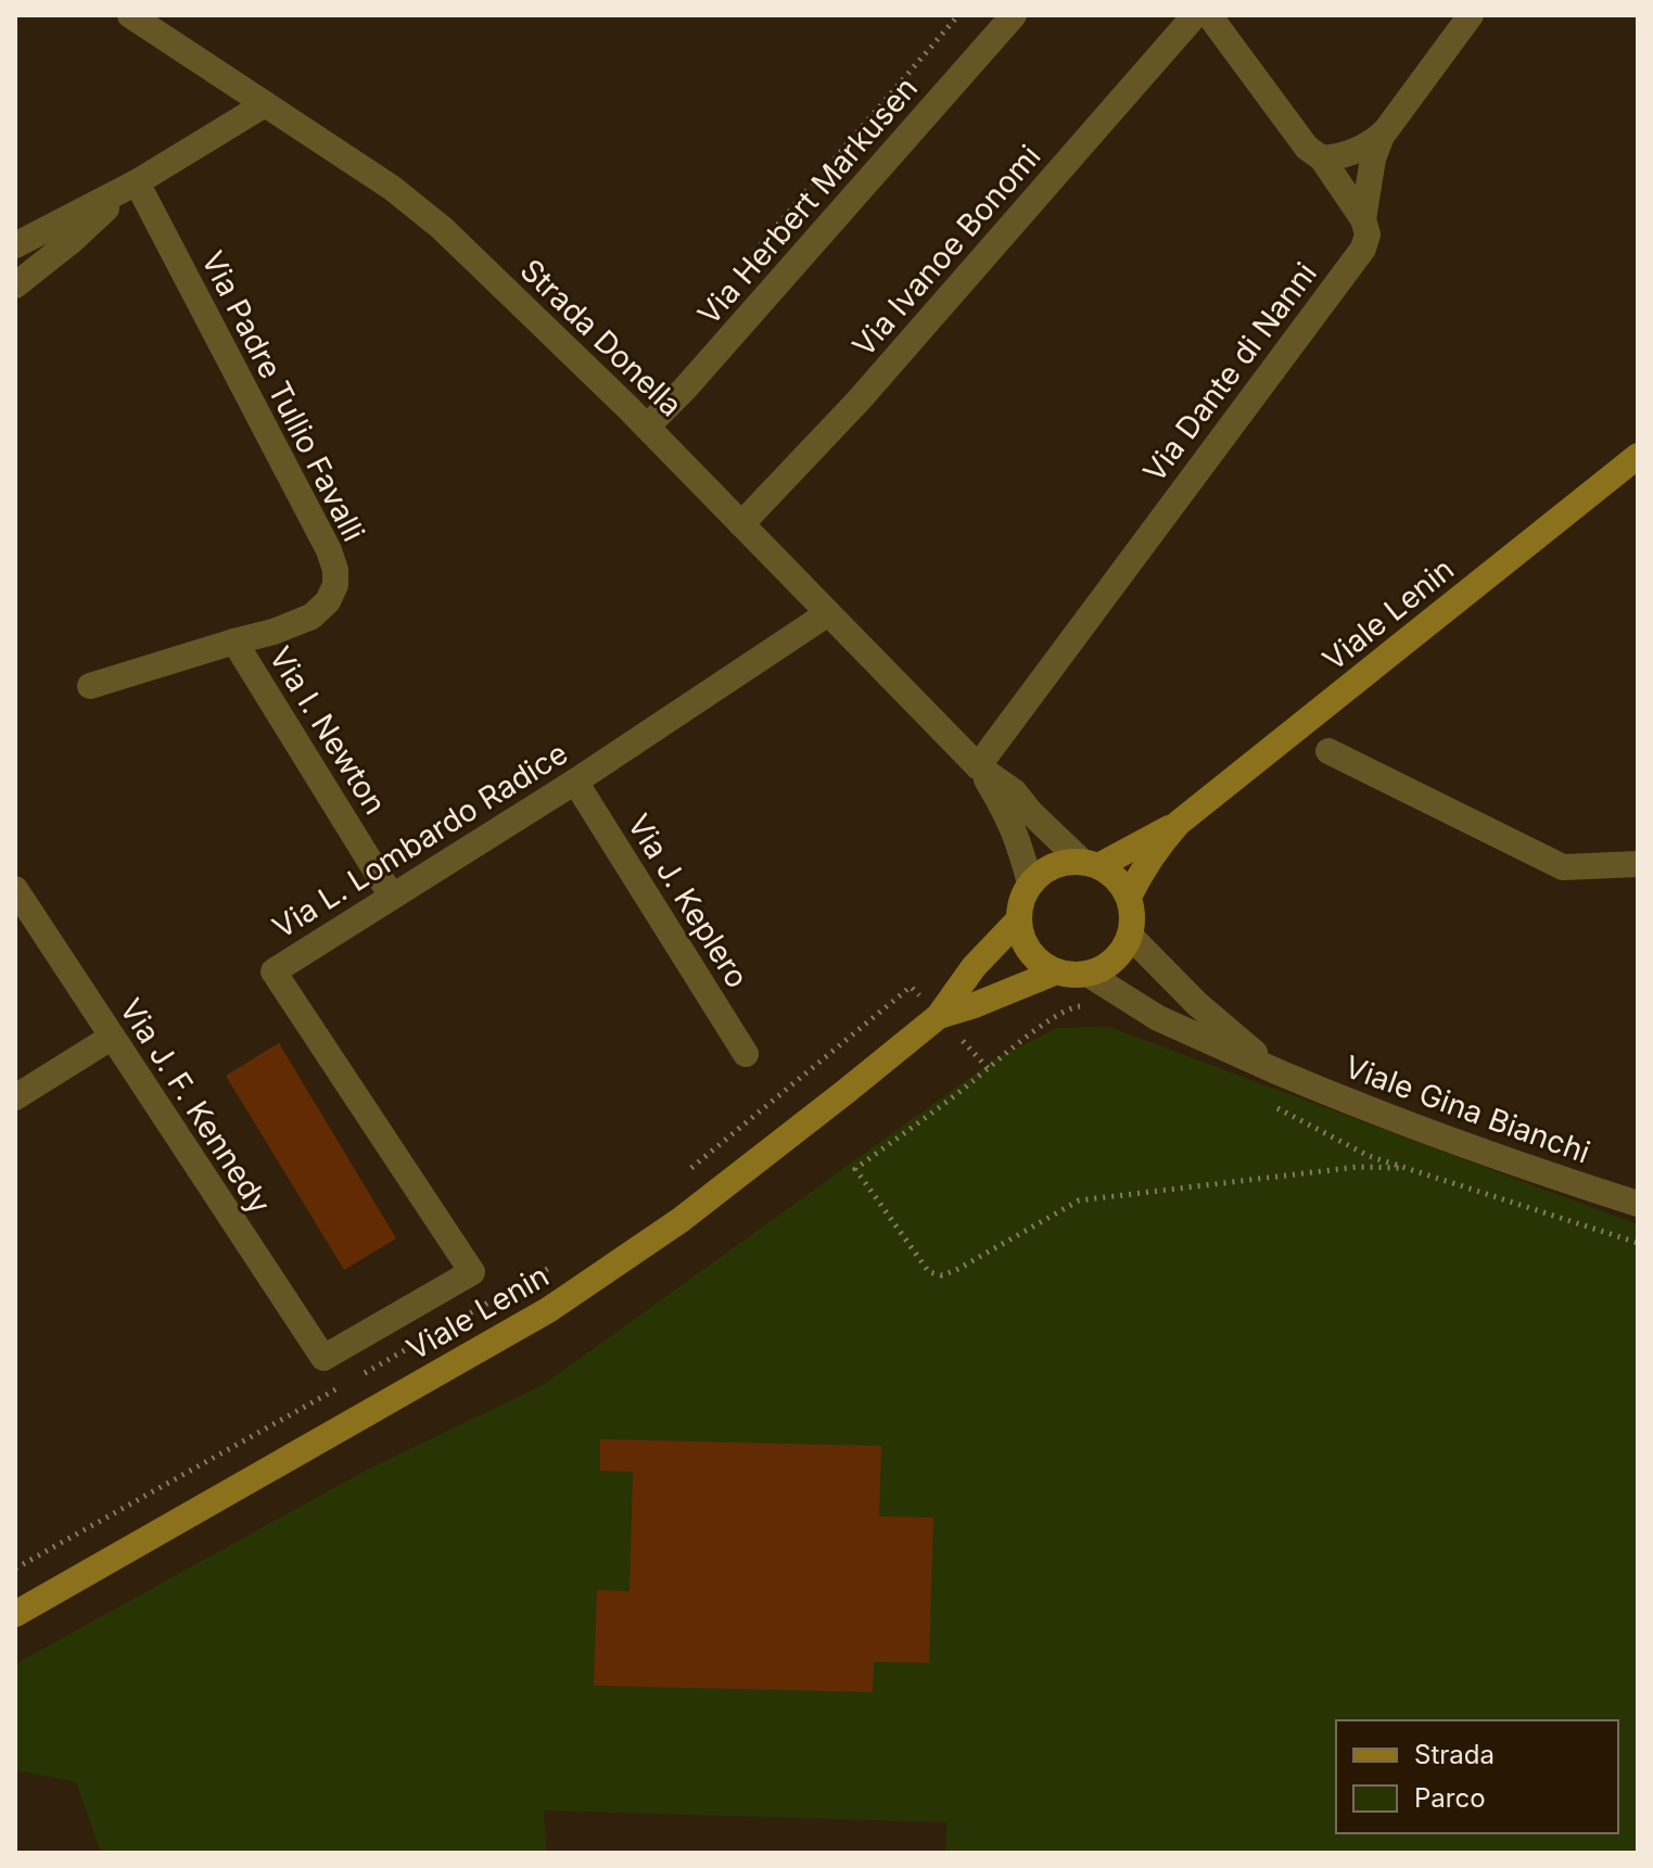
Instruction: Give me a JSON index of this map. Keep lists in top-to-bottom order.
{
  "streets": {
    "main road": ["Viale Lenin"],
    "street": [
      "Via Herbert Markusen",
      "Via Ivanoe Bonomi",
      "Strada Donella",
      "Via Dante di Nanni",
      "Via Padre Tullio Favalli",
      "Via I. Newton",
      "Via L. Lombardo Radice",
      "Via J. Keplero",
      "Via J. F. Kennedy",
      "Viale Gina Bianchi"
    ]
  },
  "crossings": [
    ["Via Herbert Markusen", "Strada Donella"],
    ["Via Ivanoe Bonomi", "Strada Donella"],
    ["Strada Donella", "Via Dante di Nanni"],
    ["Strada Donella", "Via L. Lombardo Radice"],
    ["Via Padre Tullio Favalli", "Via I. Newton"],
    ["Viale Lenin", "Viale Gina Bianchi"],
    ["Via I. Newton", "Via L. Lombardo Radice"],
    ["Via L. Lombardo Radice", "Via J. Keplero"],
    ["Via L. Lombardo Radice", "Via J. F. Kennedy"]
  ],
  "legend": ["Strada", "Parco"]
}
